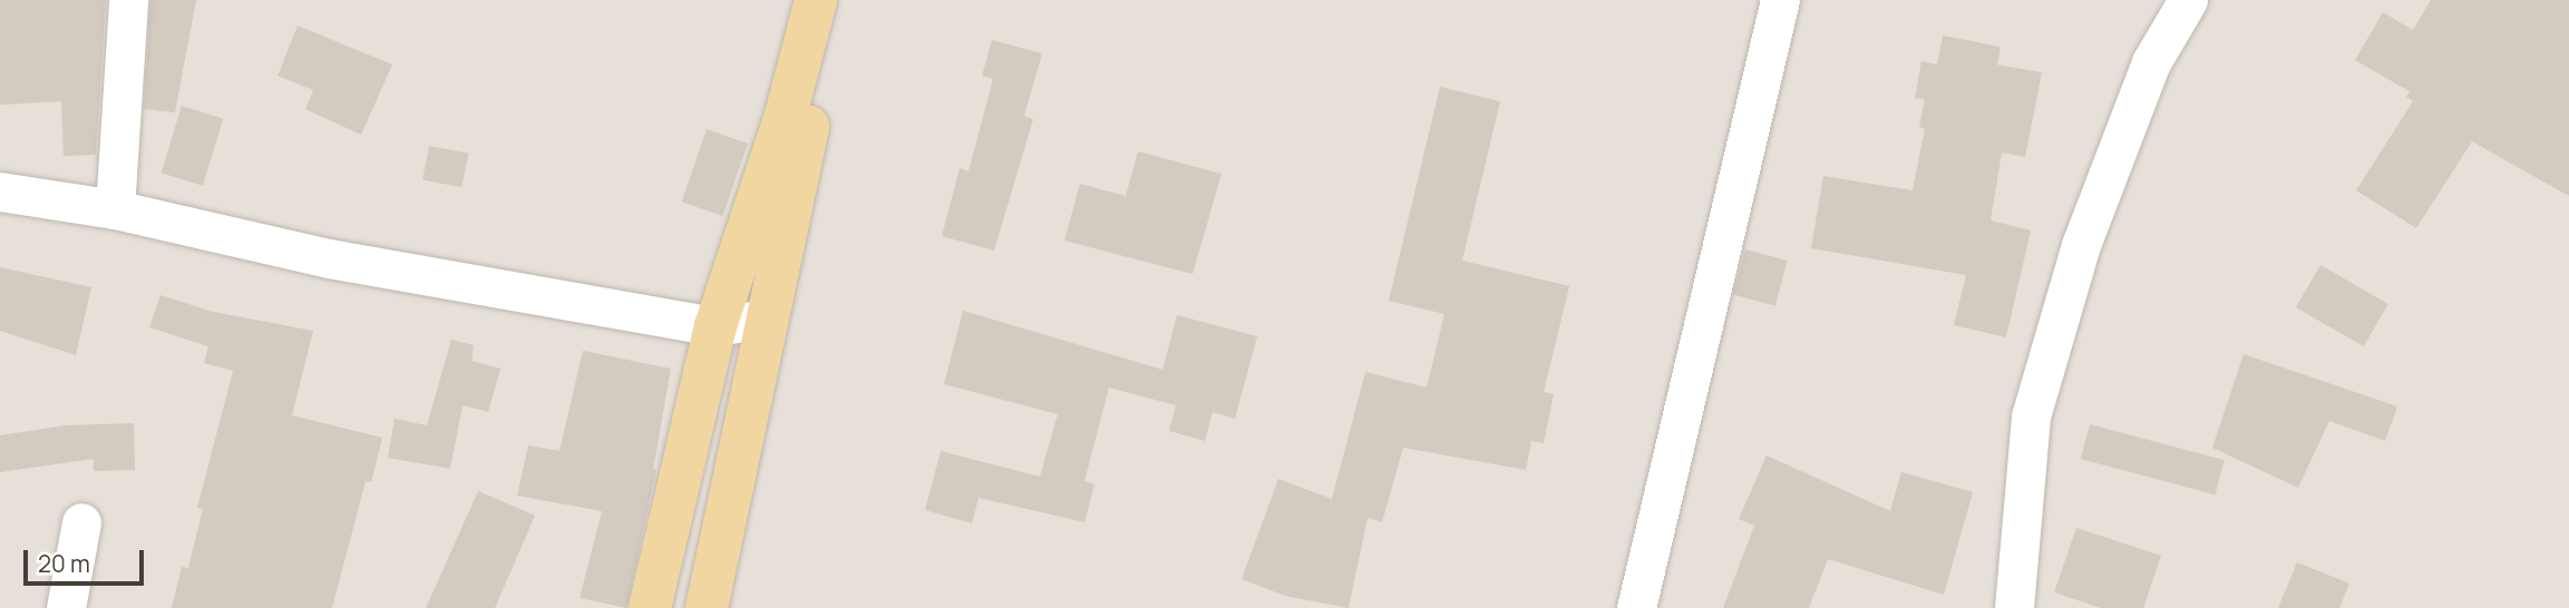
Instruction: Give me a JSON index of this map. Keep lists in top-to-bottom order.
{
  "scale_bar": "20 m"
}
